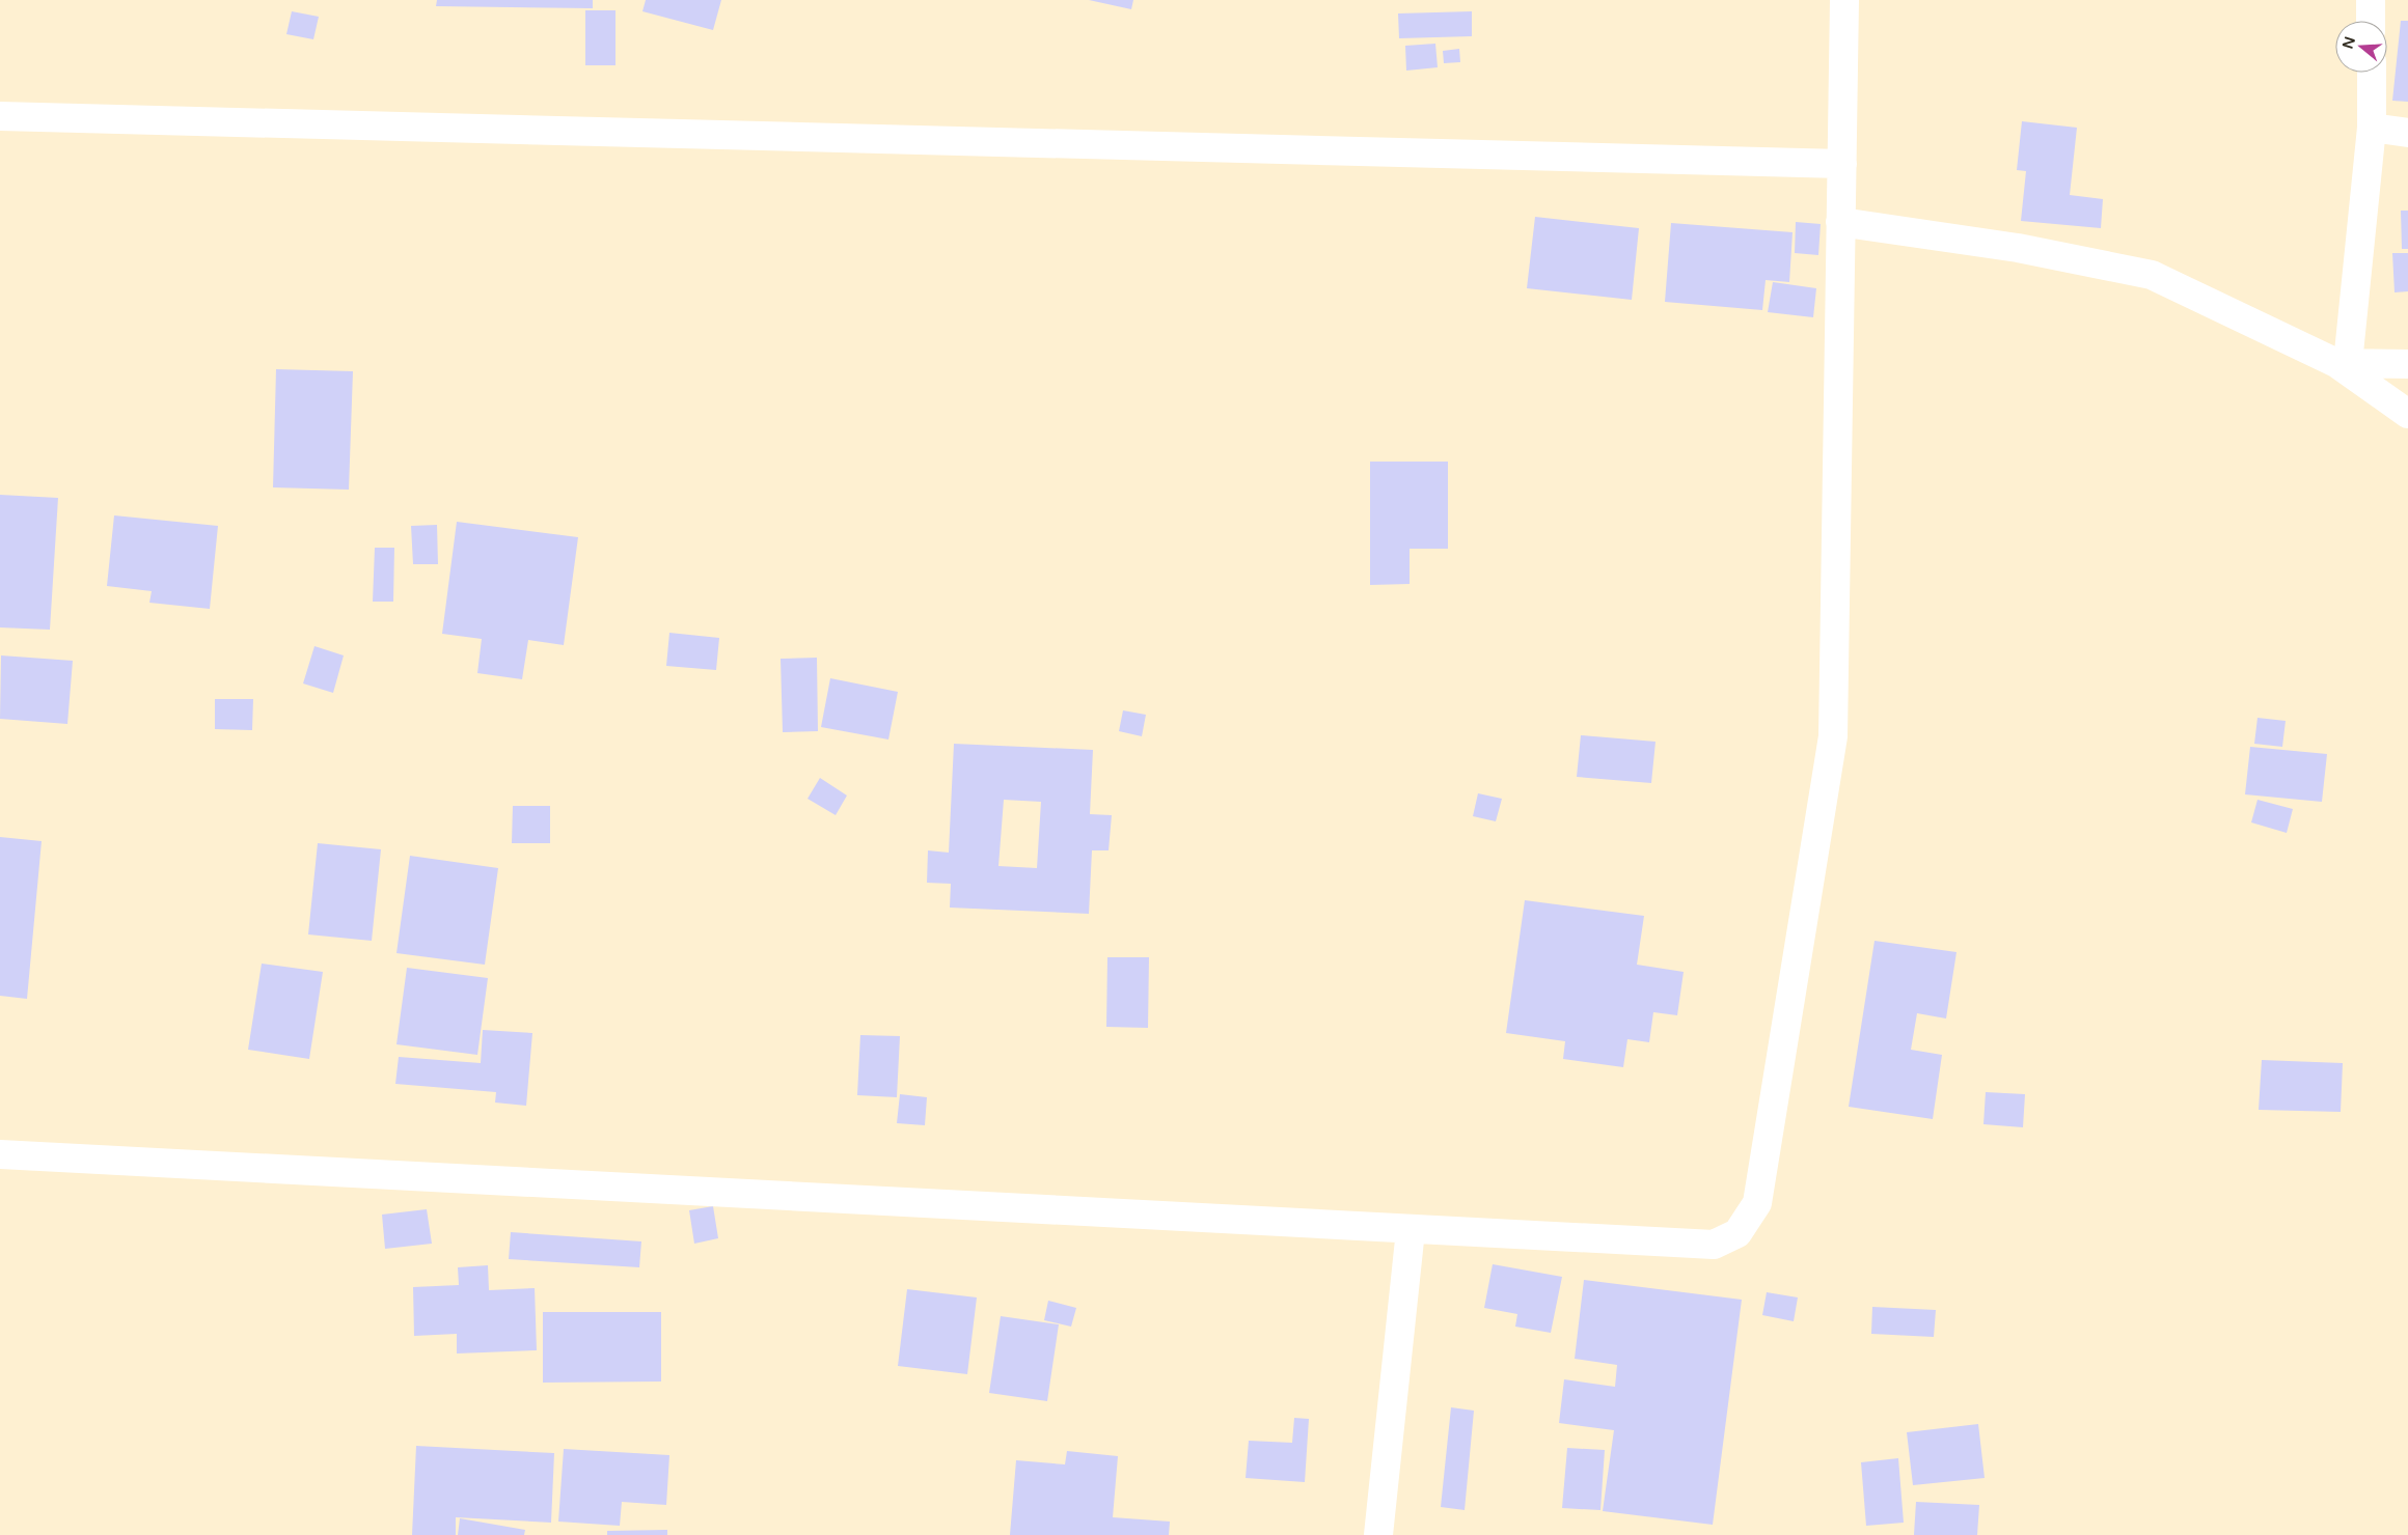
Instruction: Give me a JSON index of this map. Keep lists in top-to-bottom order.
{
  "north": "left"
}
